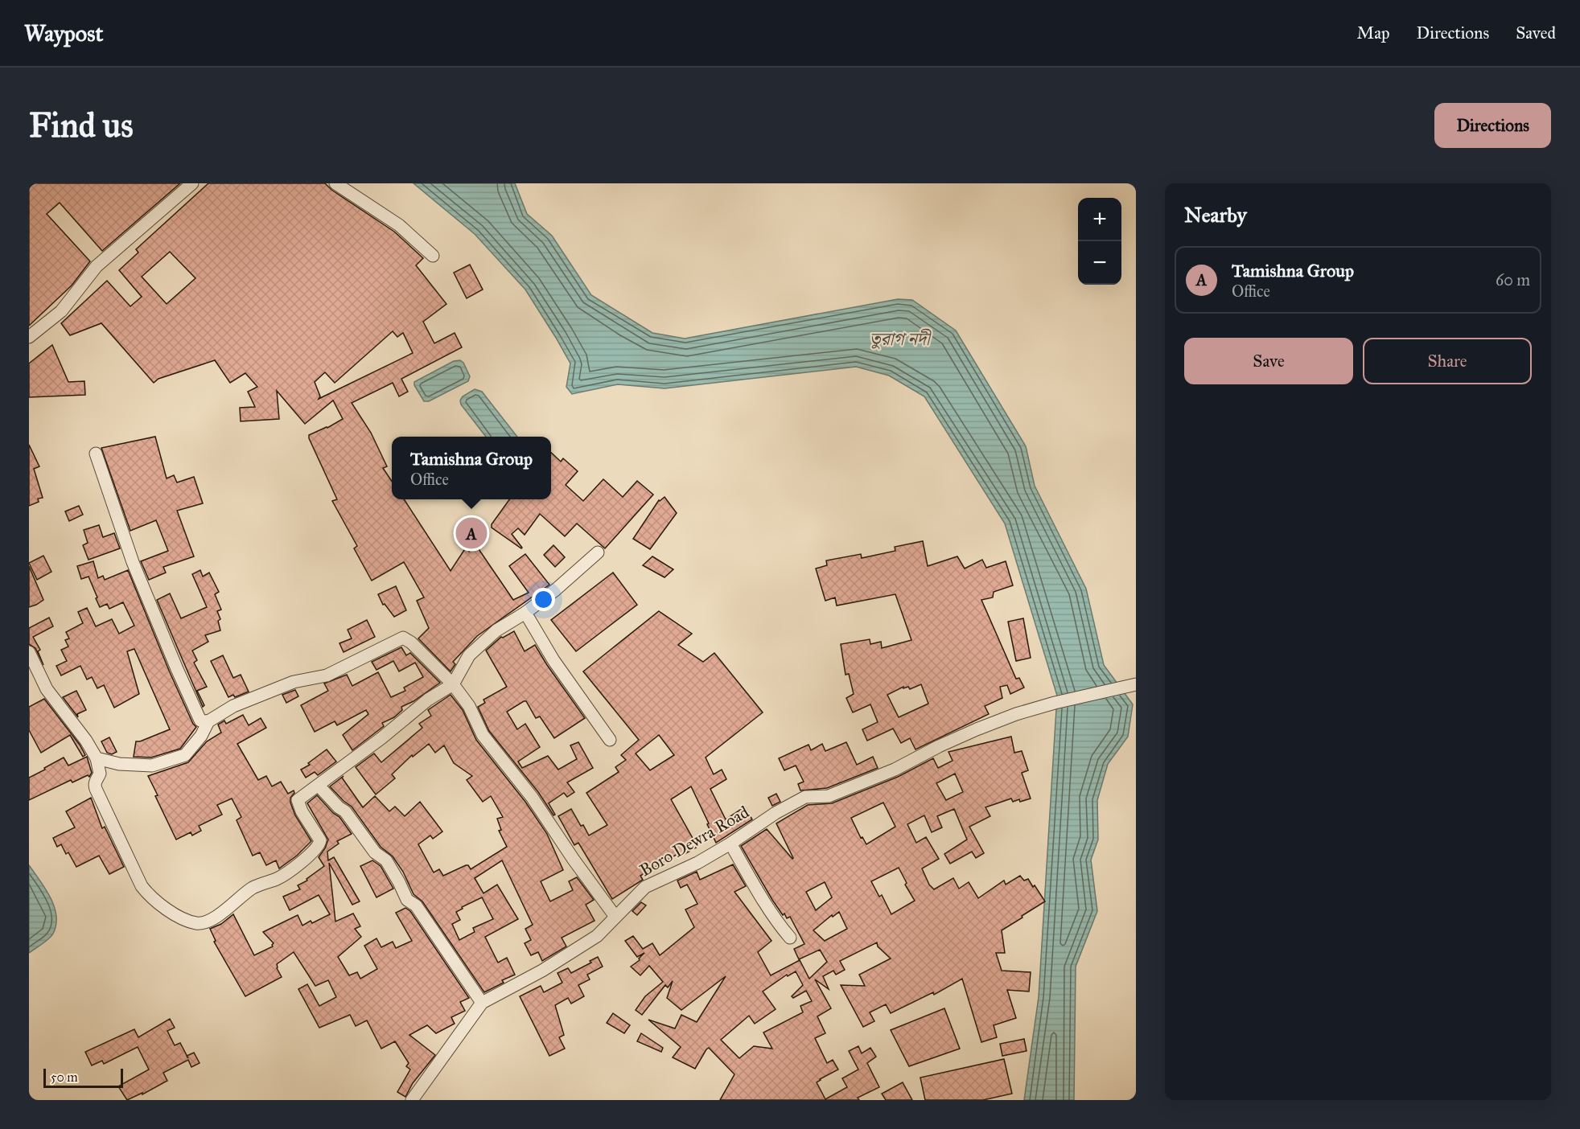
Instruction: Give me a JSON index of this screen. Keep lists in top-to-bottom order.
{
  "streets": {
    "street": ["Boro Dewra Road"]
  },
  "water": ["তুরাগ নদী"],
  "scale_bar": "50 m",
  "page": {
    "header": "Waypost",
    "nav": ["Map", "Directions", "Saved"],
    "buttons": [
      "Directions",
      ["Save", "Share"]
    ],
    "title": "Find us",
    "heading": "Nearby",
    "map_buttons": ["+", "−"],
    "list": [
      {
        "mark": "A",
        "name": "Tamishna Group",
        "note": "Office",
        "value": "60 m"
      }
    ],
    "popup": ["Tamishna Group", "Office"],
    "pins": "A",
    "scale": "50 m"
  }
}
